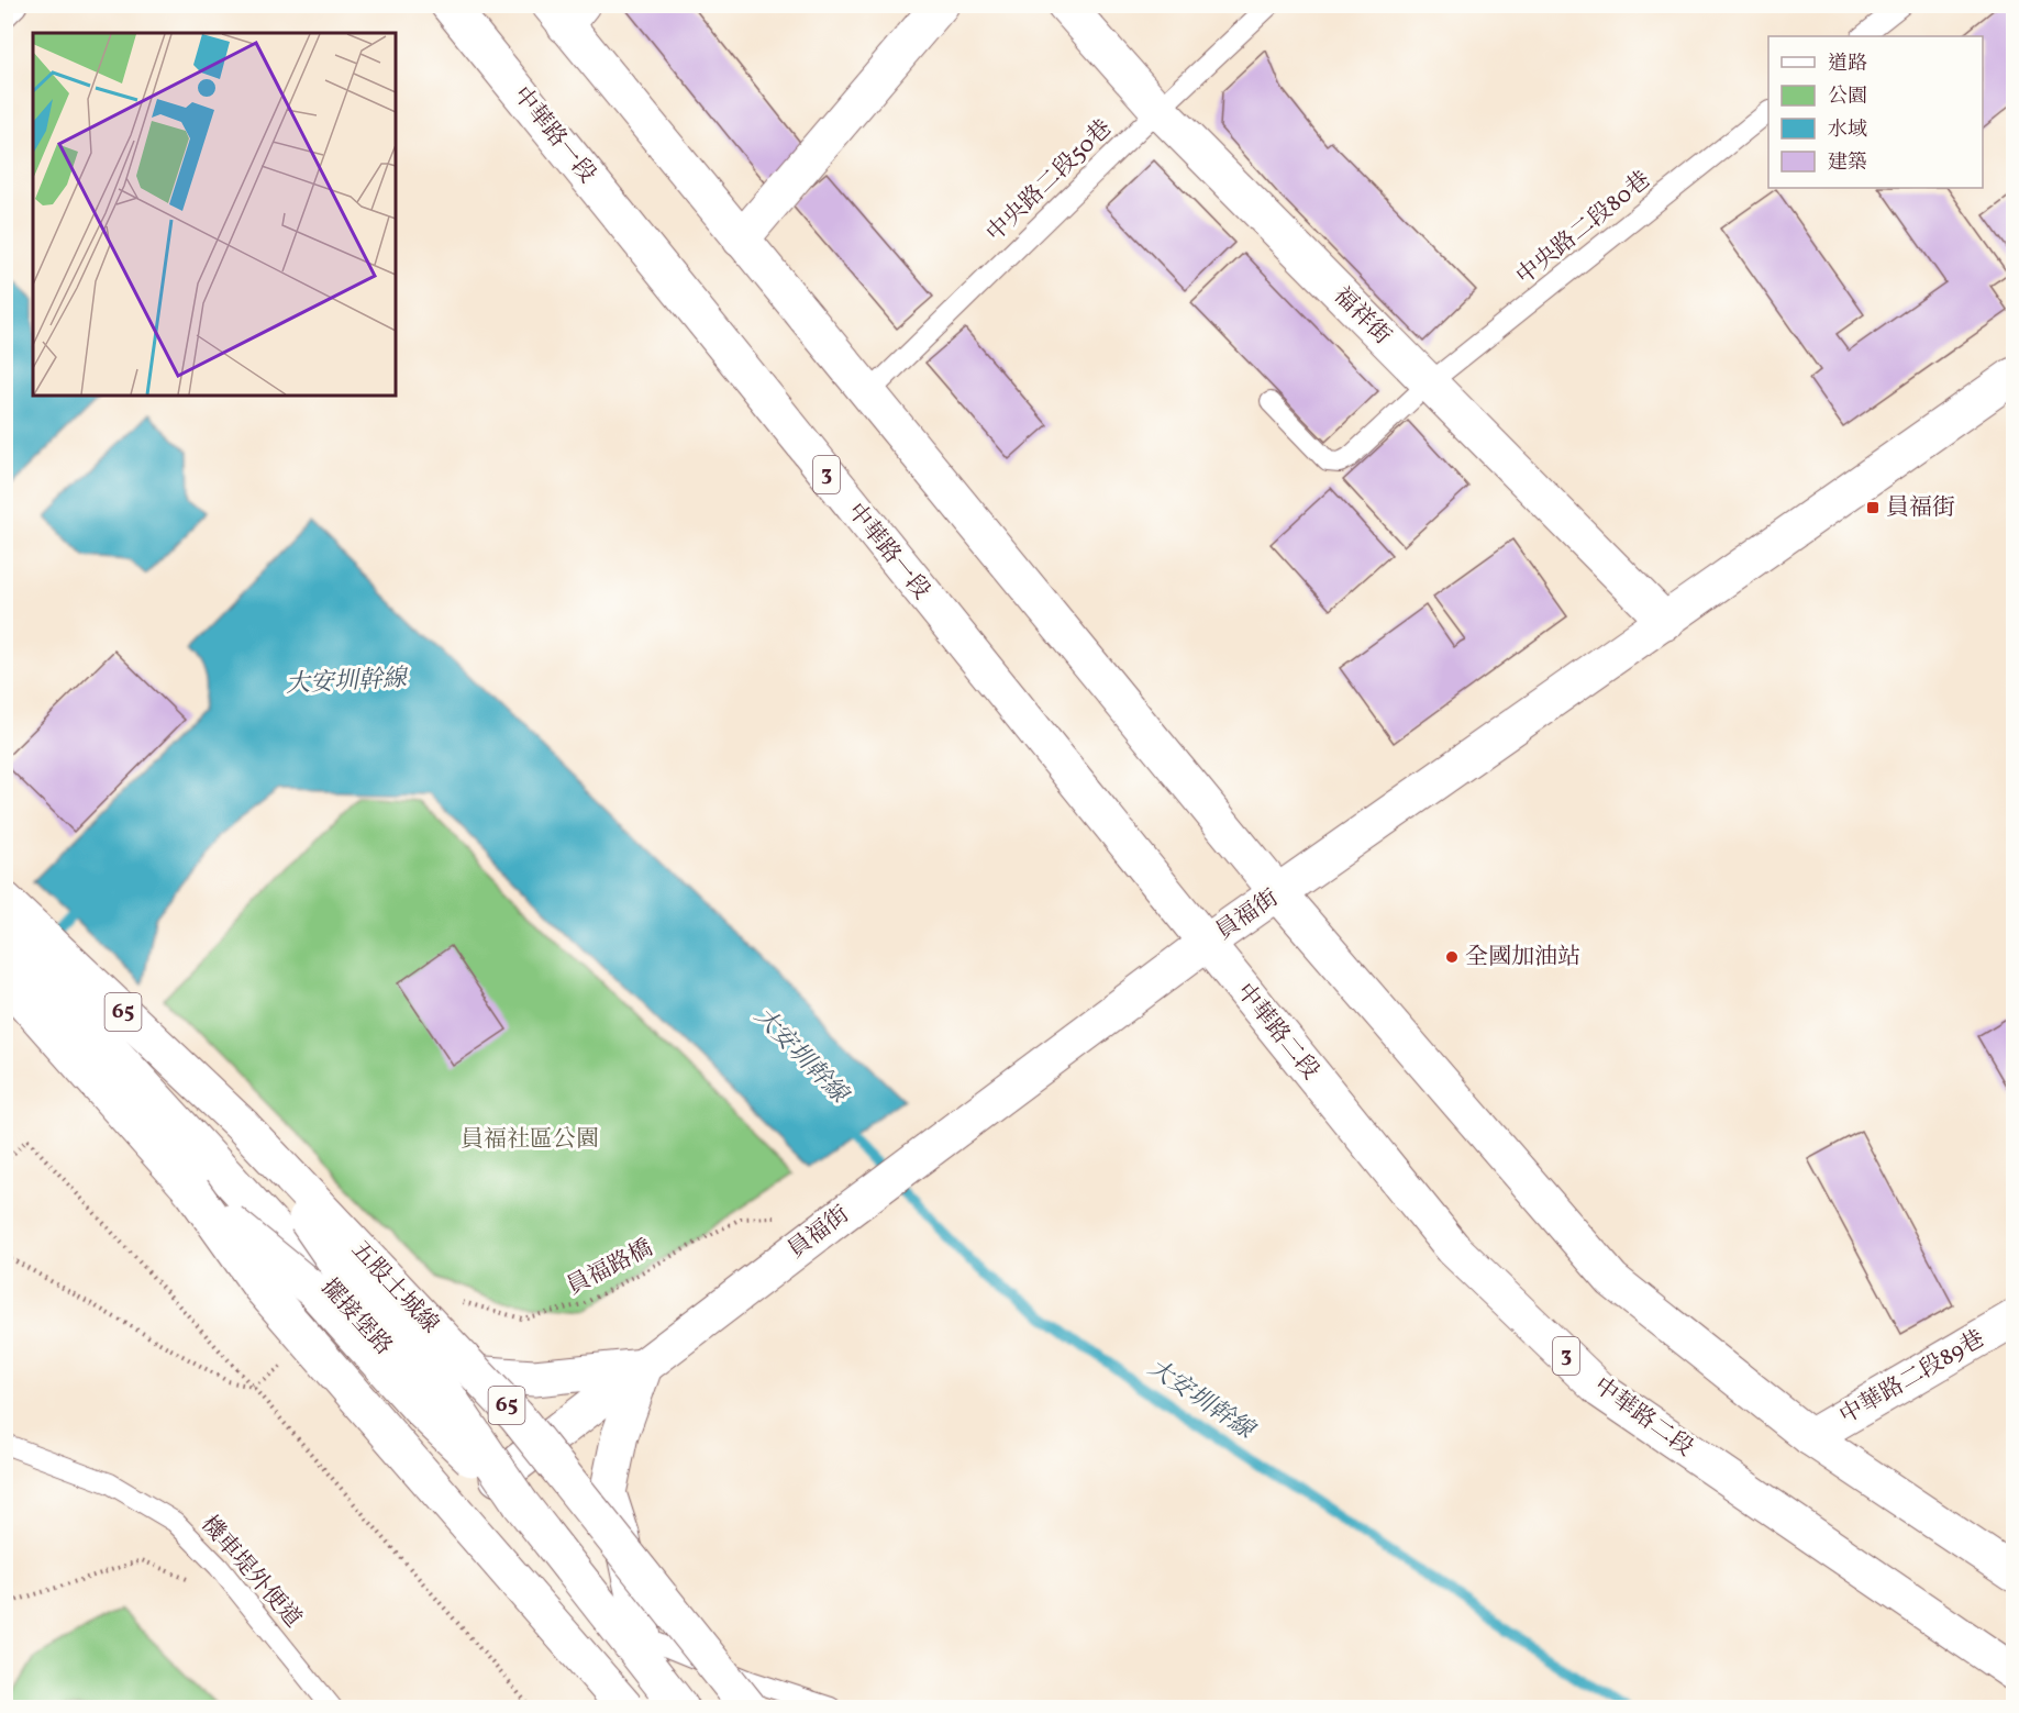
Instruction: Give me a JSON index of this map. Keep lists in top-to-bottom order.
{
  "streets": {
    "main road": [
      "中華路一段",
      "福祥街",
      "3",
      "員福街",
      "65",
      "中華路二段",
      "五股土城線",
      "擺接堡路",
      "中華路二段89巷"
    ],
    "lane": ["中央路二段50巷", "中央路二段80巷", "機車堤外便道"],
    "path": ["員福路橋"]
  },
  "crossings": [
    ["中華路一段", "員福街"],
    ["中華路一段", "中華路二段"],
    ["中央路二段50巷", "福祥街"],
    ["中央路二段80巷", "福祥街"],
    ["福祥街", "員福街"],
    ["員福街", "中華路二段"],
    ["員福街", "擺接堡路"]
  ],
  "water": ["大安圳幹線"],
  "parks": ["員福社區公園"],
  "places": {
    "transit": ["員福街"],
    "other": ["全國加油站"]
  },
  "legend": [
    "道路",
    "公園",
    "水域",
    "建築"
  ]
}
